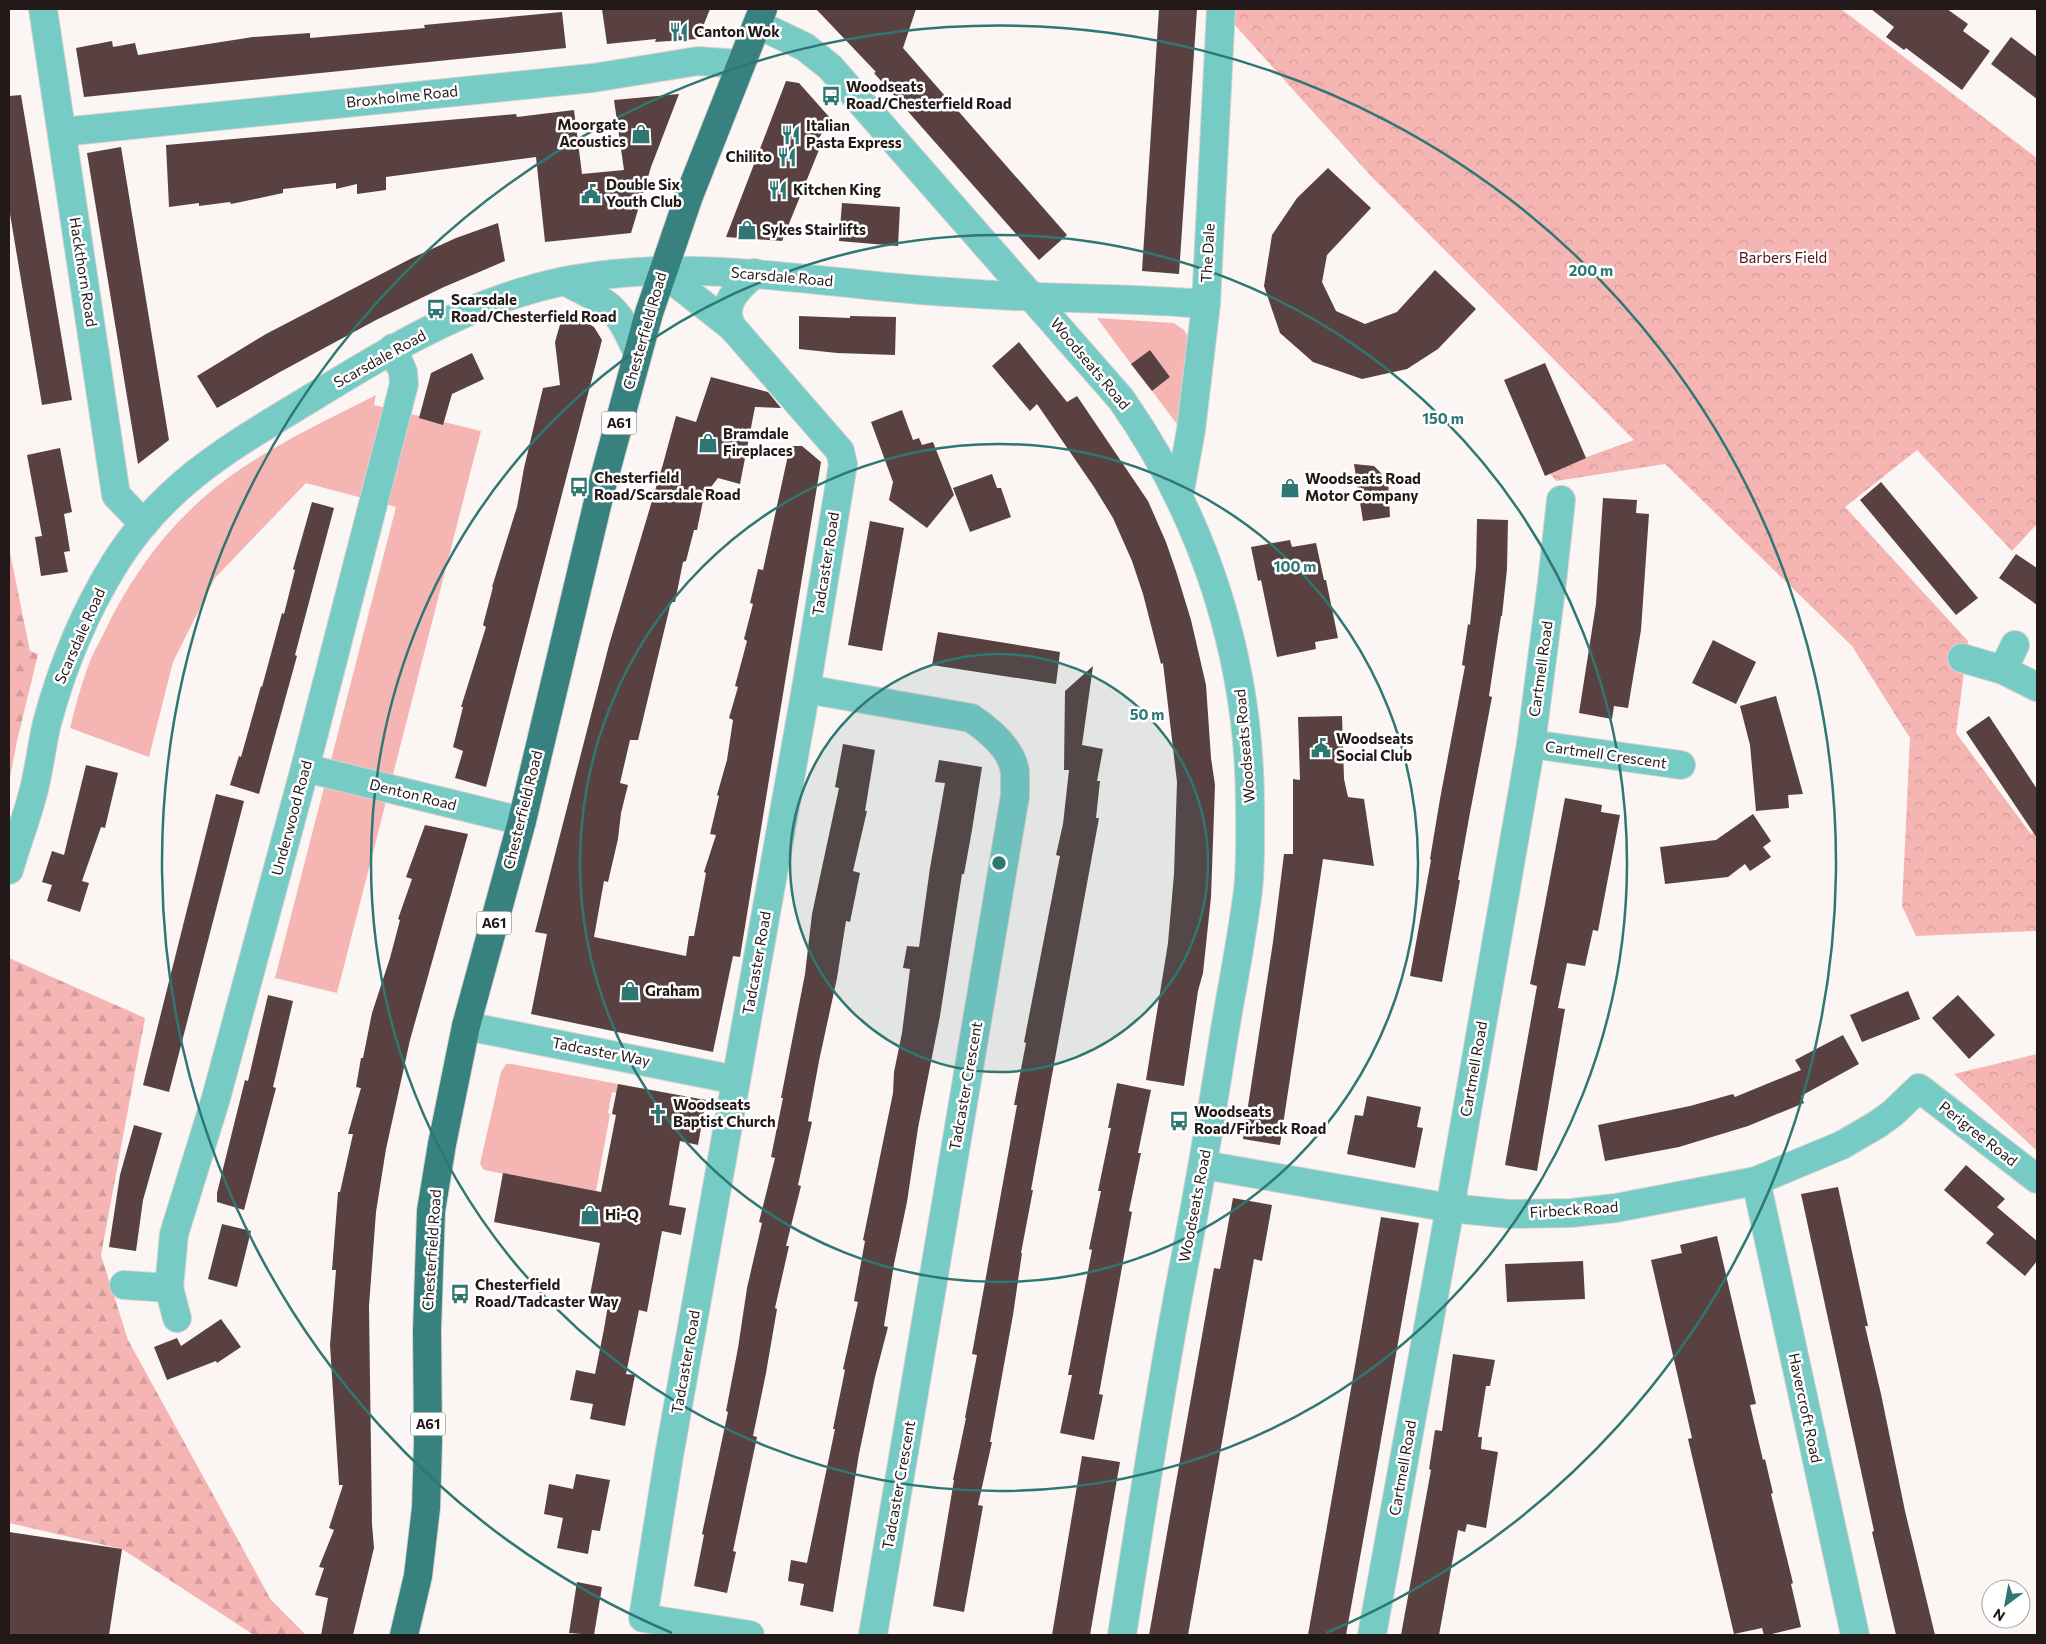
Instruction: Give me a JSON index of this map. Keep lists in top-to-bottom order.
{
  "streets": {
    "highway": ["Chesterfield Road", "A61"],
    "street": [
      "Broxholme Road",
      "The Dale",
      "Hackthorn Road",
      "Scarsdale Road",
      "Woodseats Road",
      "Tadcaster Road",
      "Cartmell Road",
      "Cartmell Crescent",
      "Denton Road",
      "Underwood Road",
      "Tadcaster Way",
      "Tadcaster Crescent",
      "Perigree Road",
      "Firbeck Road",
      "Havercroft Road"
    ]
  },
  "crossings": [
    ["Broxholme Road", "Hackthorn Road"],
    ["Broxholme Road", "Chesterfield Road"],
    ["The Dale", "Scarsdale Road"],
    ["The Dale", "Woodseats Road"],
    ["Hackthorn Road", "Scarsdale Road"],
    ["Scarsdale Road", "Chesterfield Road"],
    ["Scarsdale Road", "Woodseats Road"],
    ["Scarsdale Road", "Tadcaster Road"],
    ["Scarsdale Road", "Underwood Road"],
    ["Chesterfield Road", "Woodseats Road"],
    ["Chesterfield Road", "Tadcaster Road"],
    ["Chesterfield Road", "Denton Road"],
    ["Chesterfield Road", "Tadcaster Way"],
    ["Woodseats Road", "Firbeck Road"],
    ["Tadcaster Road", "Tadcaster Way"],
    ["Tadcaster Road", "Tadcaster Crescent"],
    ["Cartmell Road", "Cartmell Crescent"],
    ["Cartmell Road", "Firbeck Road"],
    ["Denton Road", "Underwood Road"],
    ["Perigree Road", "Firbeck Road"],
    ["Firbeck Road", "Havercroft Road"]
  ],
  "parks": ["Barbers Field"],
  "places": {
    "restaurant": [
      "Canton Wok",
      "Italian Pasta Express",
      "Chilito",
      "Kitchen King"
    ],
    "bus stop": [
      "Woodseats Road/Chesterfield Road",
      "Scarsdale Road/Chesterfield Road",
      "Chesterfield Road/Scarsdale Road",
      "Woodseats Road/Firbeck Road",
      "Chesterfield Road/Tadcaster Way"
    ],
    "shop": [
      "Moorgate Acoustics",
      "Sykes Stairlifts",
      "Bramdale Fireplaces",
      "Woodseats Road Motor Company",
      "Graham",
      "Hi-Q"
    ],
    "public building": ["Double Six Youth Club", "Woodseats Social Club"],
    "church": ["Woodseats Baptist Church"]
  },
  "north": "bottom left",
  "rings": [
    "200 m",
    "150 m",
    "100 m",
    "50 m"
  ]
}
